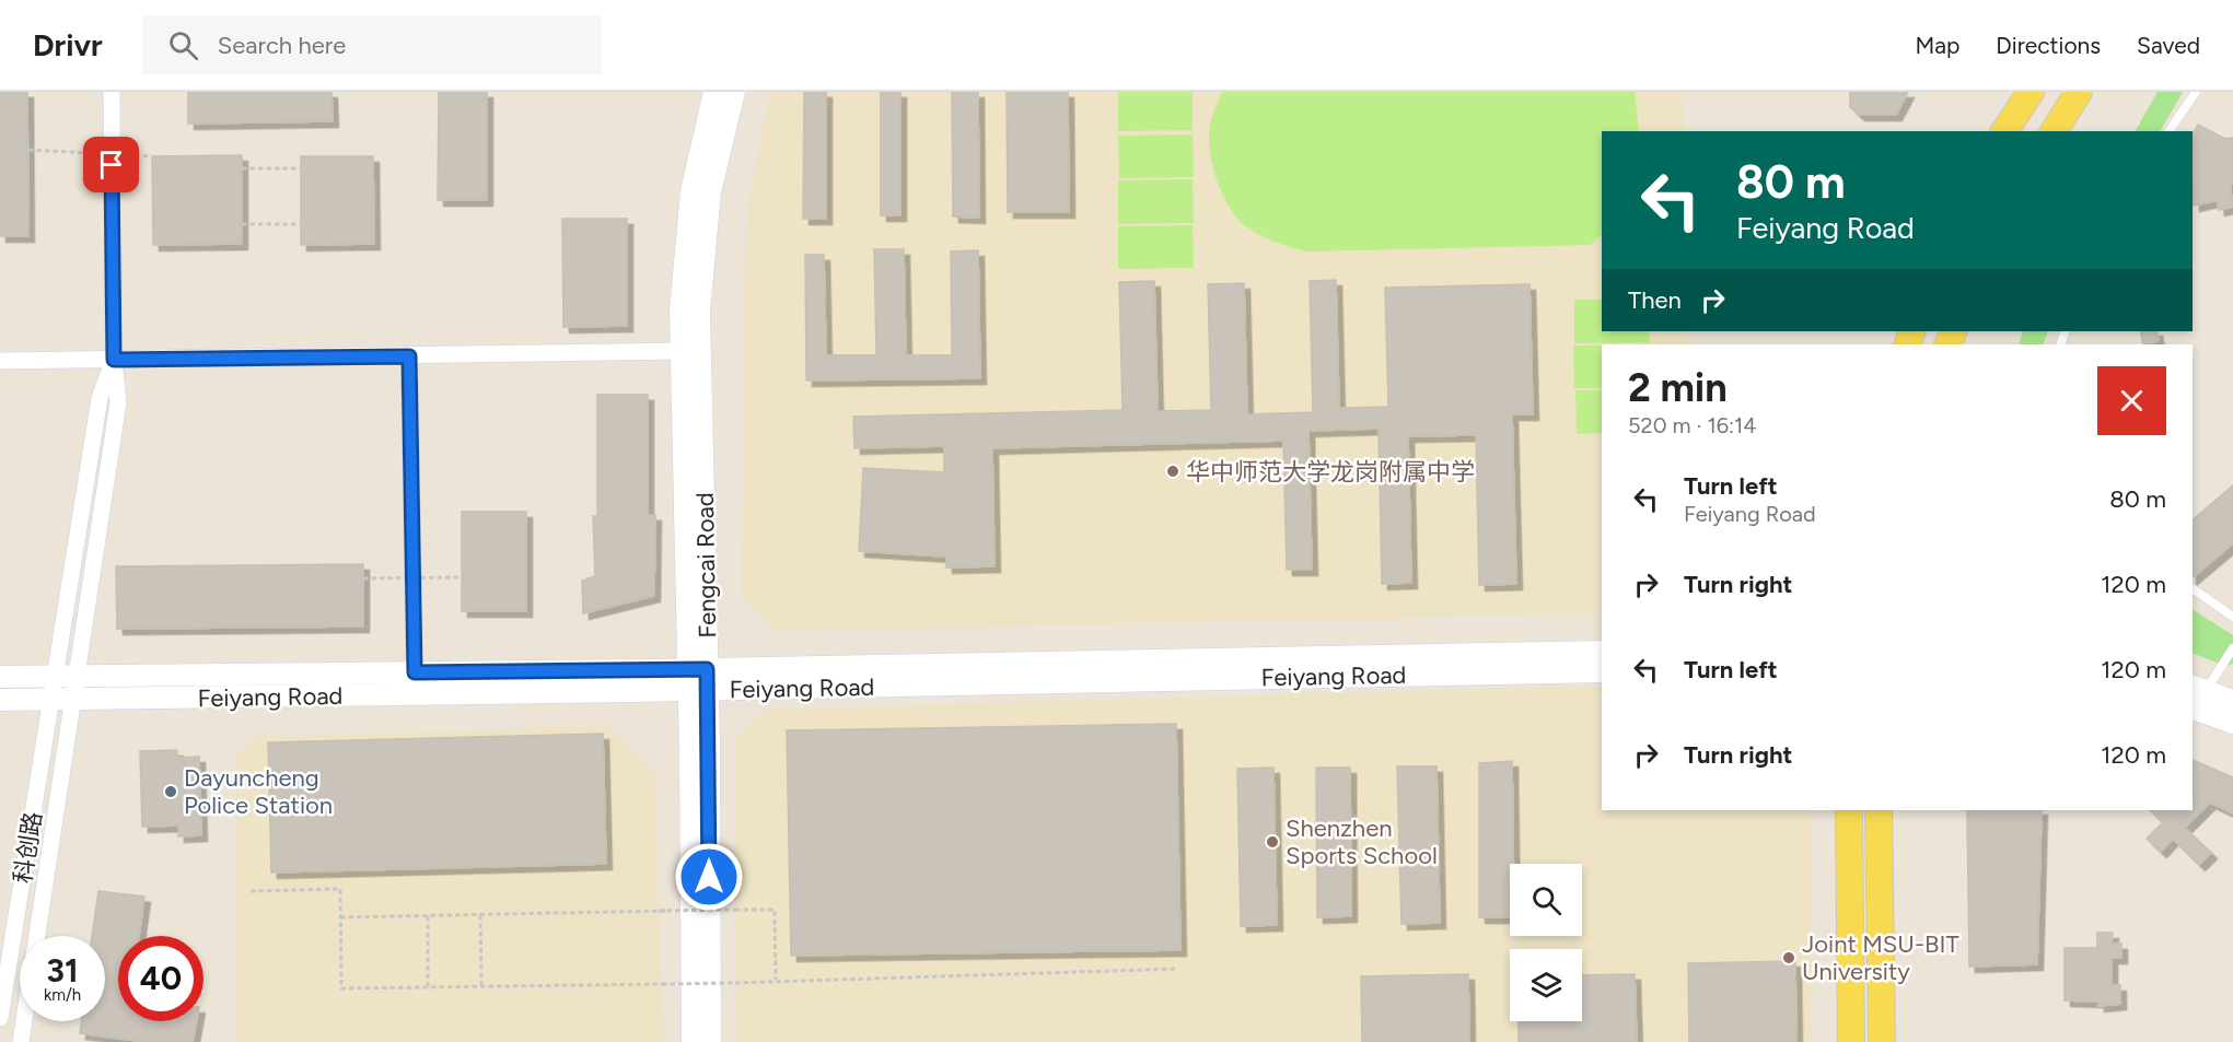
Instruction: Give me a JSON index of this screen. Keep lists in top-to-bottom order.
{
  "streets": {
    "street": ["Fengcai Road", "Feiyang Road", "科创路"]
  },
  "crossings": [
    ["Fengcai Road", "Feiyang Road"],
    ["Feiyang Road", "科创路"]
  ],
  "places": [
    "华中师范大学龙岗附属中学",
    "Dayuncheng Police Station",
    "Shenzhen Sports School",
    "Joint MSU-BIT University"
  ],
  "page": {
    "header": "Drivr",
    "search": "Search here",
    "nav": ["Map", "Directions", "Saved"],
    "turn": ["80 m", "Feiyang Road"],
    "then": "Then",
    "heading": ["2 min", "520 m · 16:14"],
    "list": [
      {
        "name": "Turn left",
        "note": "Feiyang Road",
        "value": "80 m"
      },
      {
        "name": "Turn right",
        "value": "120 m"
      },
      {
        "name": "Turn left",
        "value": "120 m"
      },
      {
        "name": "Turn right",
        "value": "120 m"
      }
    ],
    "speed": "31 km/h",
    "limit": "40"
  }
}
